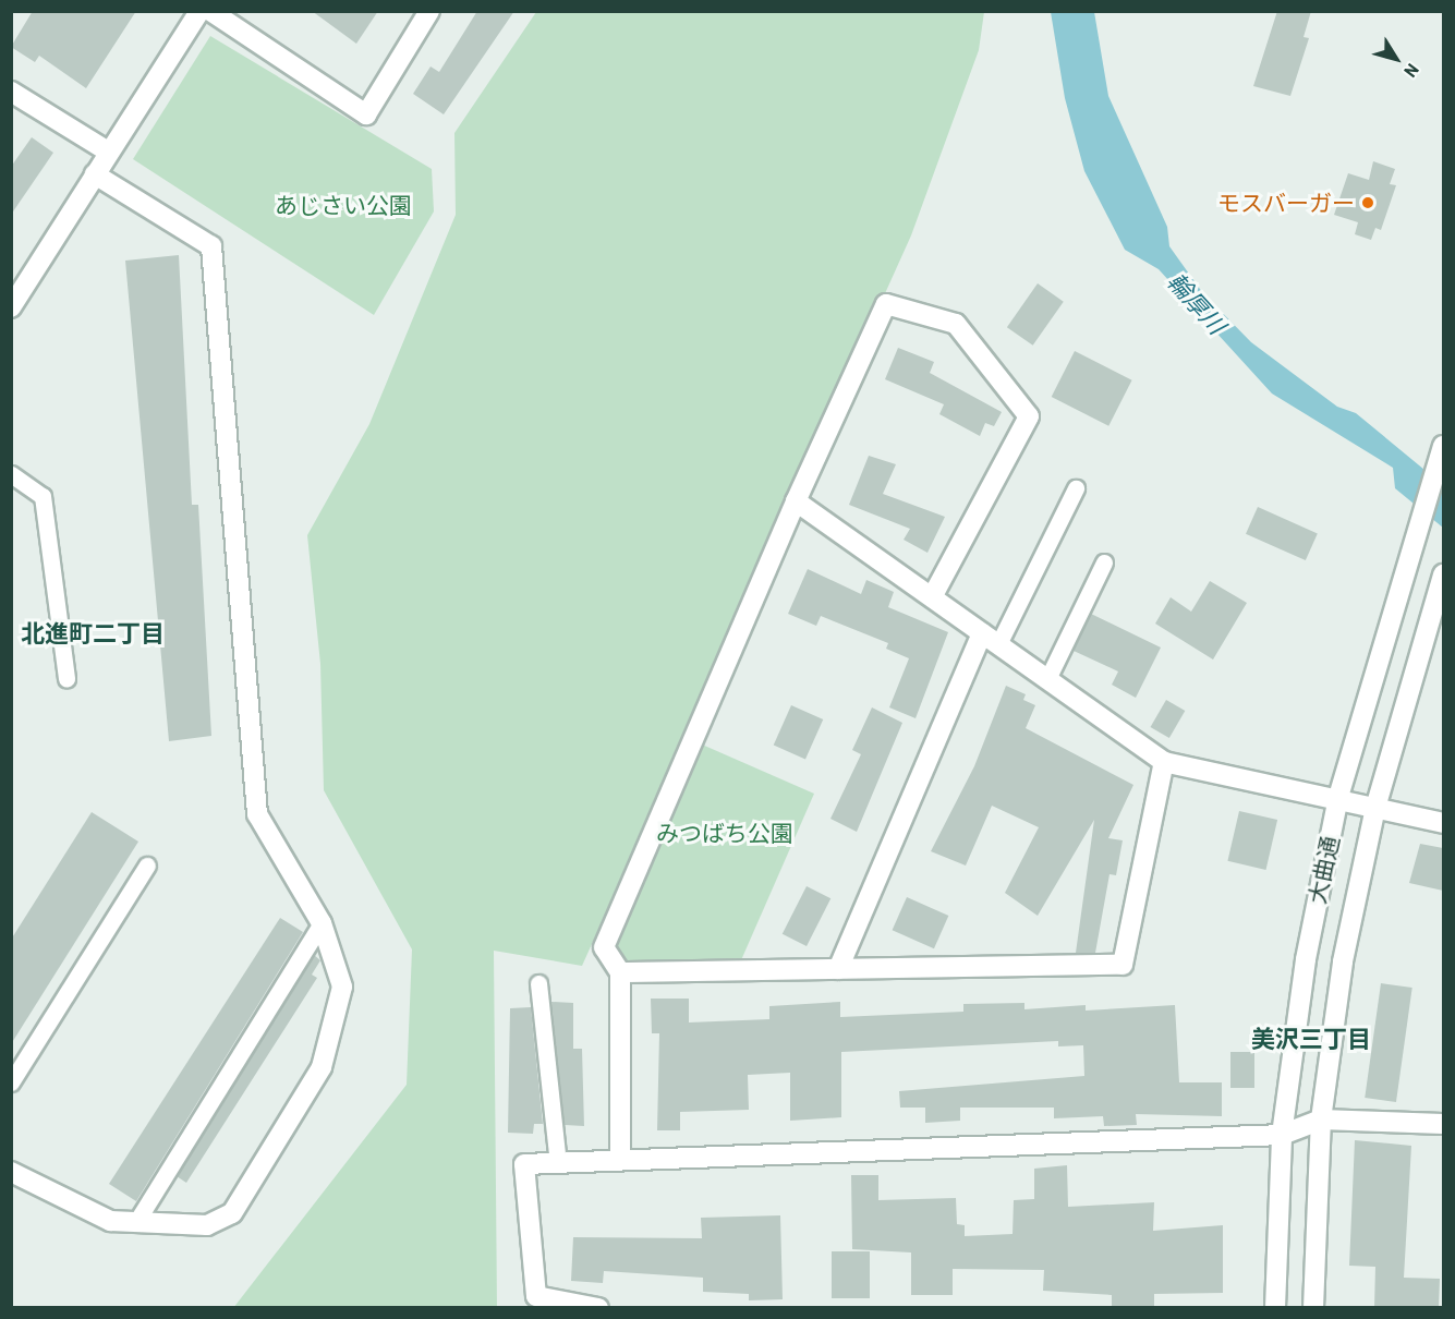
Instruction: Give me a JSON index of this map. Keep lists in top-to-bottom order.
{
  "streets": {
    "street": ["大曲通"]
  },
  "districts": ["北進町二丁目", "美沢三丁目"],
  "water": ["輪厚川"],
  "parks": ["あじさい公園", "みつばち公園"],
  "places": ["モスバーガー"],
  "north": "bottom right"
}
